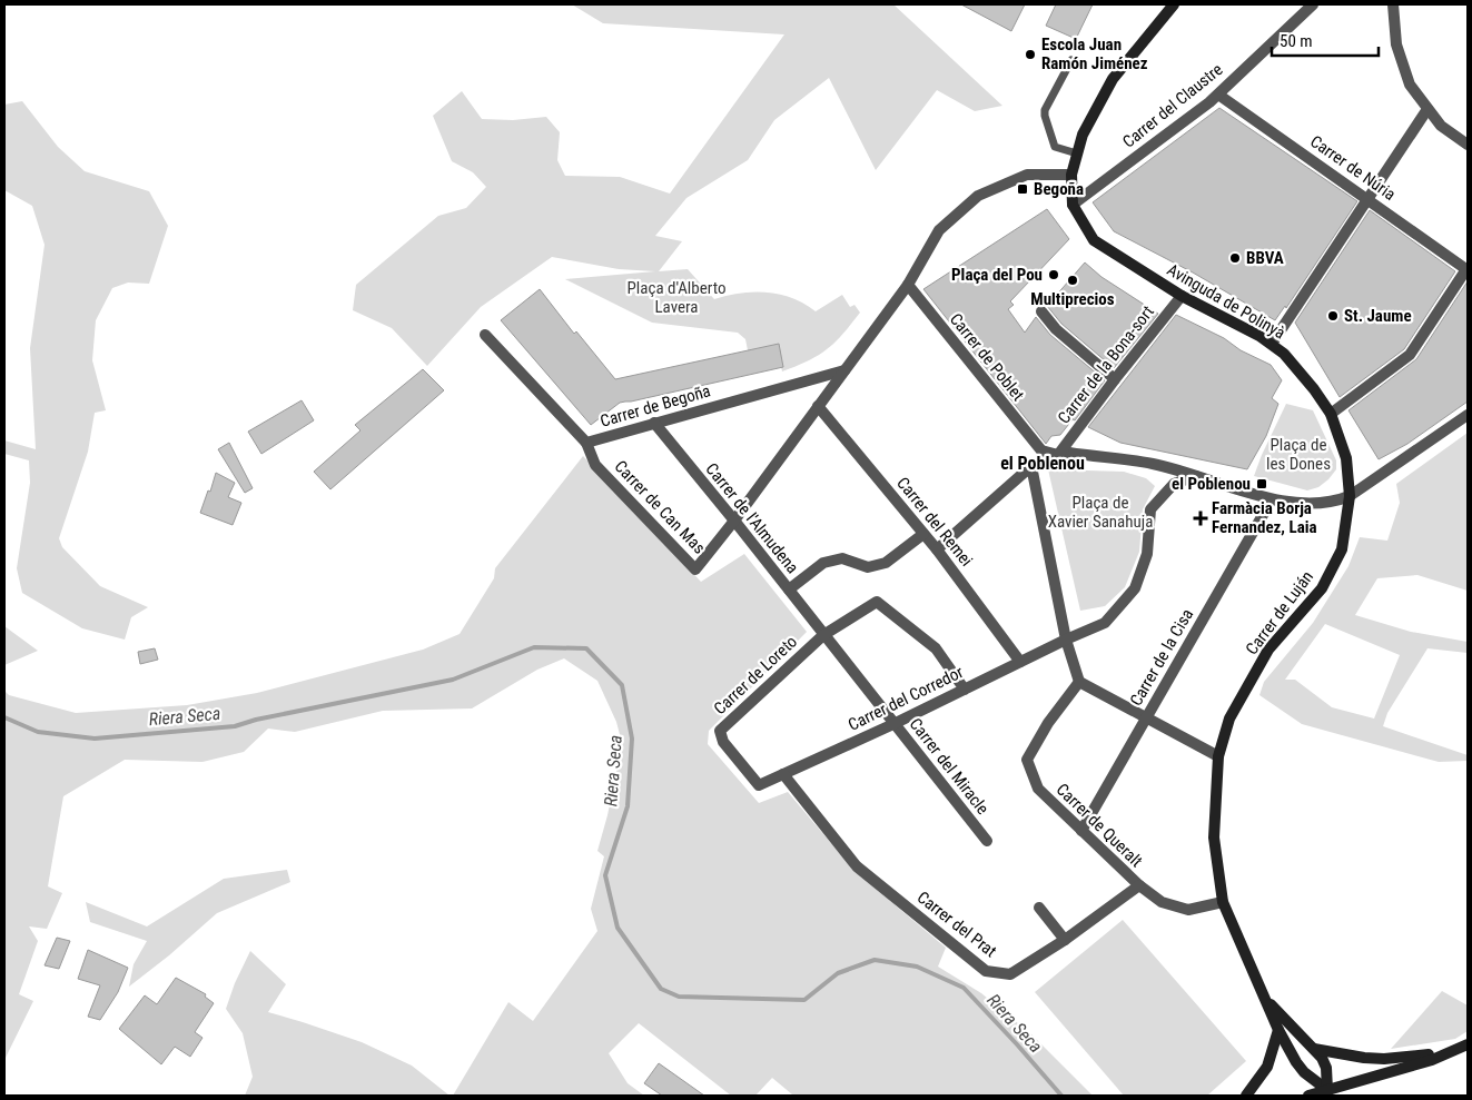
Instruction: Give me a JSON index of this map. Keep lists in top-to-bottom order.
{
  "streets": {
    "street": [
      "Carrer del Claustre",
      "Carrer de Núria",
      "Avinguda de Polinyà",
      "Carrer de Poblet",
      "Carrer de la Bona-sort",
      "Carrer de Begoña",
      "Carrer de Can Mas",
      "Carrer de l'Almudena",
      "Carrer del Remei",
      "Carrer de Luján",
      "Carrer de la Cisa",
      "Carrer de Loreto",
      "Carrer del Corredor",
      "Carrer del Miracle",
      "Carrer de Queralt",
      "Carrer del Prat"
    ]
  },
  "crossings": [
    ["Carrer del Claustre", "Carrer de Núria"],
    ["Carrer del Claustre", "Avinguda de Polinyà"],
    ["Avinguda de Polinyà", "Carrer de la Bona-sort"],
    ["Avinguda de Polinyà", "Carrer de Luján"],
    ["Carrer de Poblet", "Carrer de la Bona-sort"],
    ["Carrer de Begoña", "Carrer de Can Mas"],
    ["Carrer de Begoña", "Carrer de l'Almudena"],
    ["Carrer de Can Mas", "Carrer de l'Almudena"],
    ["Carrer de l'Almudena", "Carrer de Loreto"],
    ["Carrer de l'Almudena", "Carrer del Miracle"],
    ["Carrer del Remei", "Carrer del Corredor"],
    ["Carrer de Luján", "Carrer de Queralt"],
    ["Carrer de la Cisa", "Carrer de Queralt"],
    ["Carrer de Loreto", "Carrer del Corredor"],
    ["Carrer de Loreto", "Carrer del Miracle"],
    ["Carrer del Corredor", "Carrer del Miracle"],
    ["Carrer del Corredor", "Carrer del Prat"],
    ["Carrer de Queralt", "Carrer del Prat"]
  ],
  "districts": ["el Poblenou"],
  "water": ["Riera Seca"],
  "parks": ["Plaça d'Alberto Lavera", "Plaça de les Dones", "Plaça de Xavier Sanahuja"],
  "places": {
    "other": [
      "Escola Juan Ramón Jiménez",
      "BBVA",
      "Plaça del Pou",
      "Multiprecios",
      "St. Jaume"
    ],
    "transit": ["Begoña", "el Poblenou"],
    "health": ["Farmàcia Borja Fernandez, Laia"]
  },
  "scale_bar": "50 m"
}
